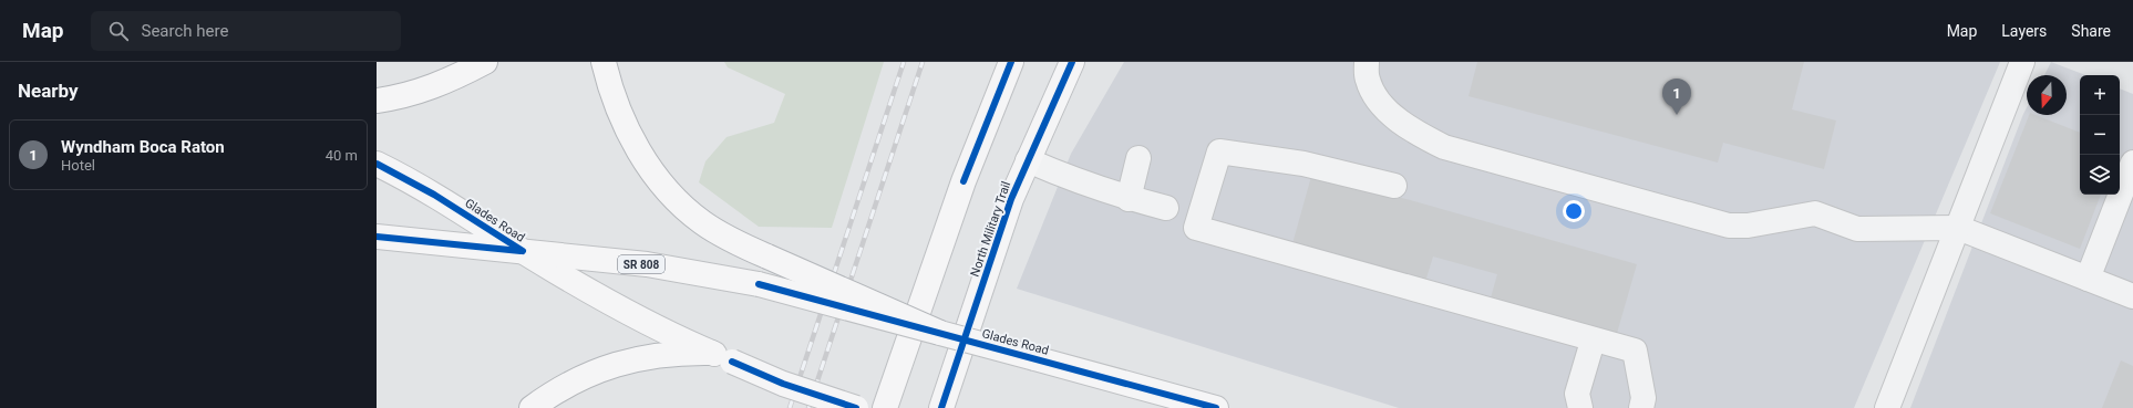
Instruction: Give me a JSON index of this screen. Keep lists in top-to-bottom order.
{
  "streets": {
    "main road": ["Glades Road", "North Military Trail", "SR 808"]
  },
  "north": "bottom",
  "page": {
    "header": "Map",
    "search": "Search here",
    "nav": ["Map", "Layers", "Share"],
    "heading": "Nearby",
    "map_buttons": ["+", "−"],
    "pins": "1",
    "list": [
      {
        "mark": "1",
        "name": "Wyndham Boca Raton",
        "note": "Hotel",
        "value": "40 m"
      }
    ]
  }
}
